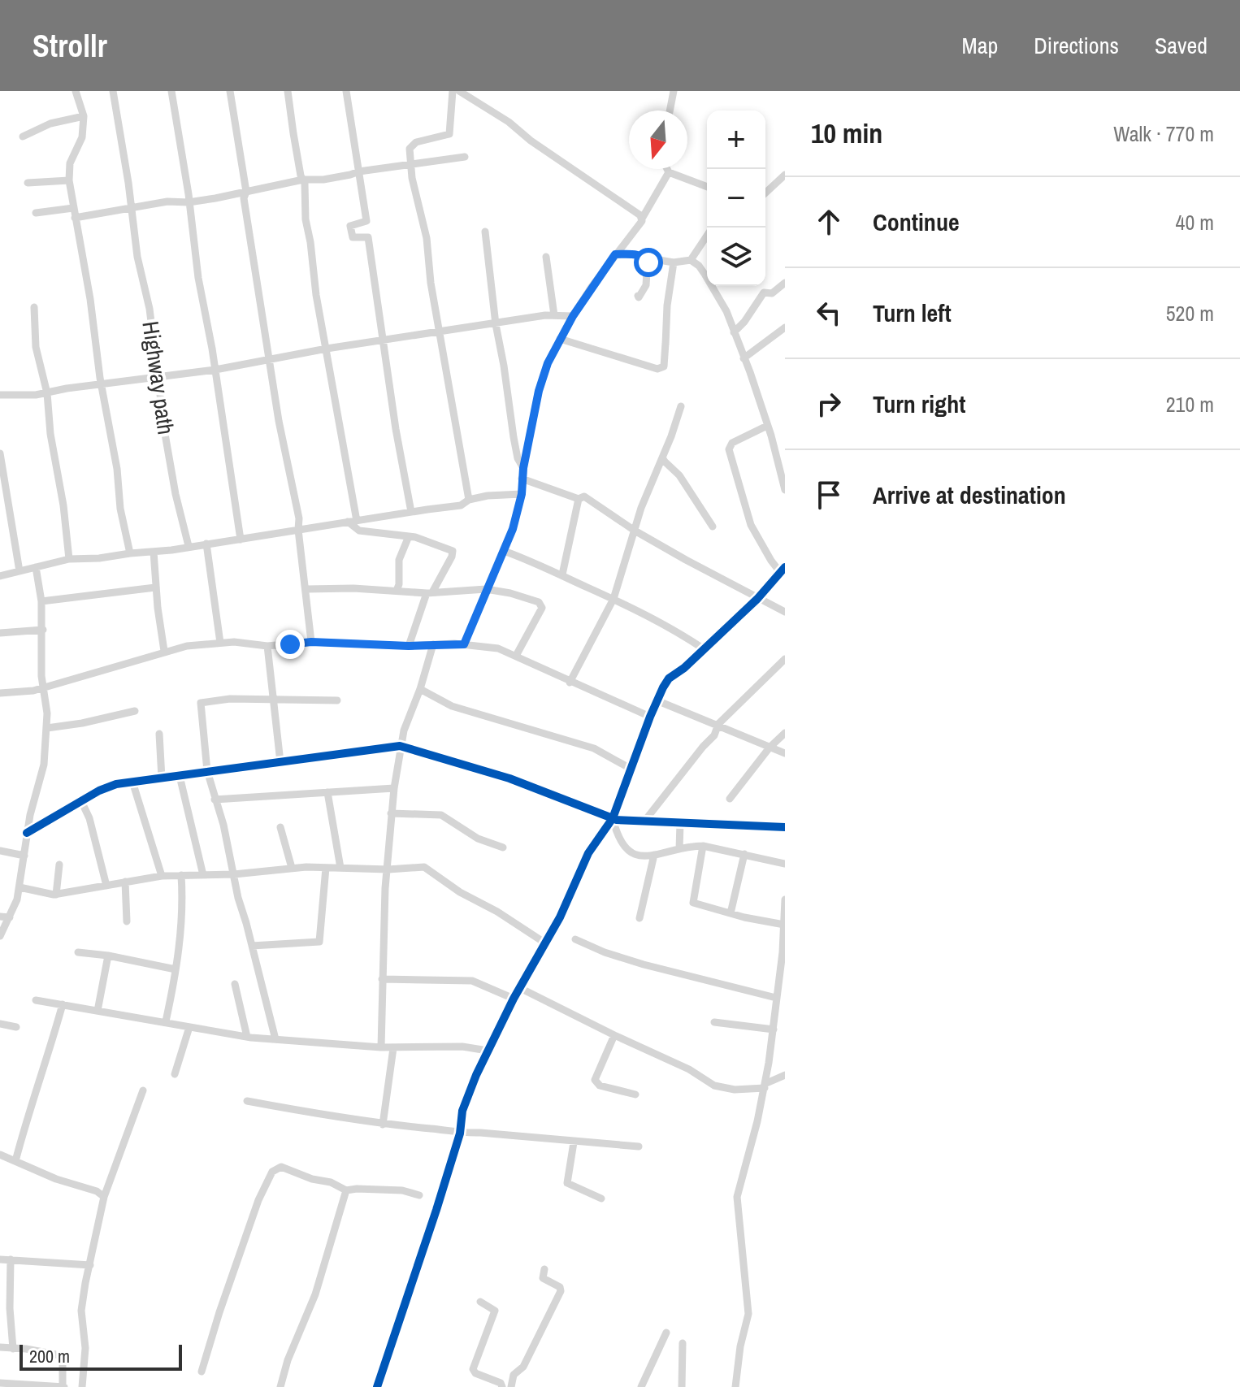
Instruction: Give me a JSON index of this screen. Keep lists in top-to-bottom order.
{
  "streets": {
    "street": ["Highway path"]
  },
  "scale_bar": "200 m",
  "north": "bottom",
  "page": {
    "header": "Strollr",
    "nav": ["Map", "Directions", "Saved"],
    "heading": ["10 min", "Walk · 770 m"],
    "map_buttons": ["+", "−"],
    "list": [
      ["Continue", "40 m"],
      ["Turn left", "520 m"],
      ["Turn right", "210 m"],
      "Arrive at destination"
    ],
    "scale": "200 m"
  }
}
